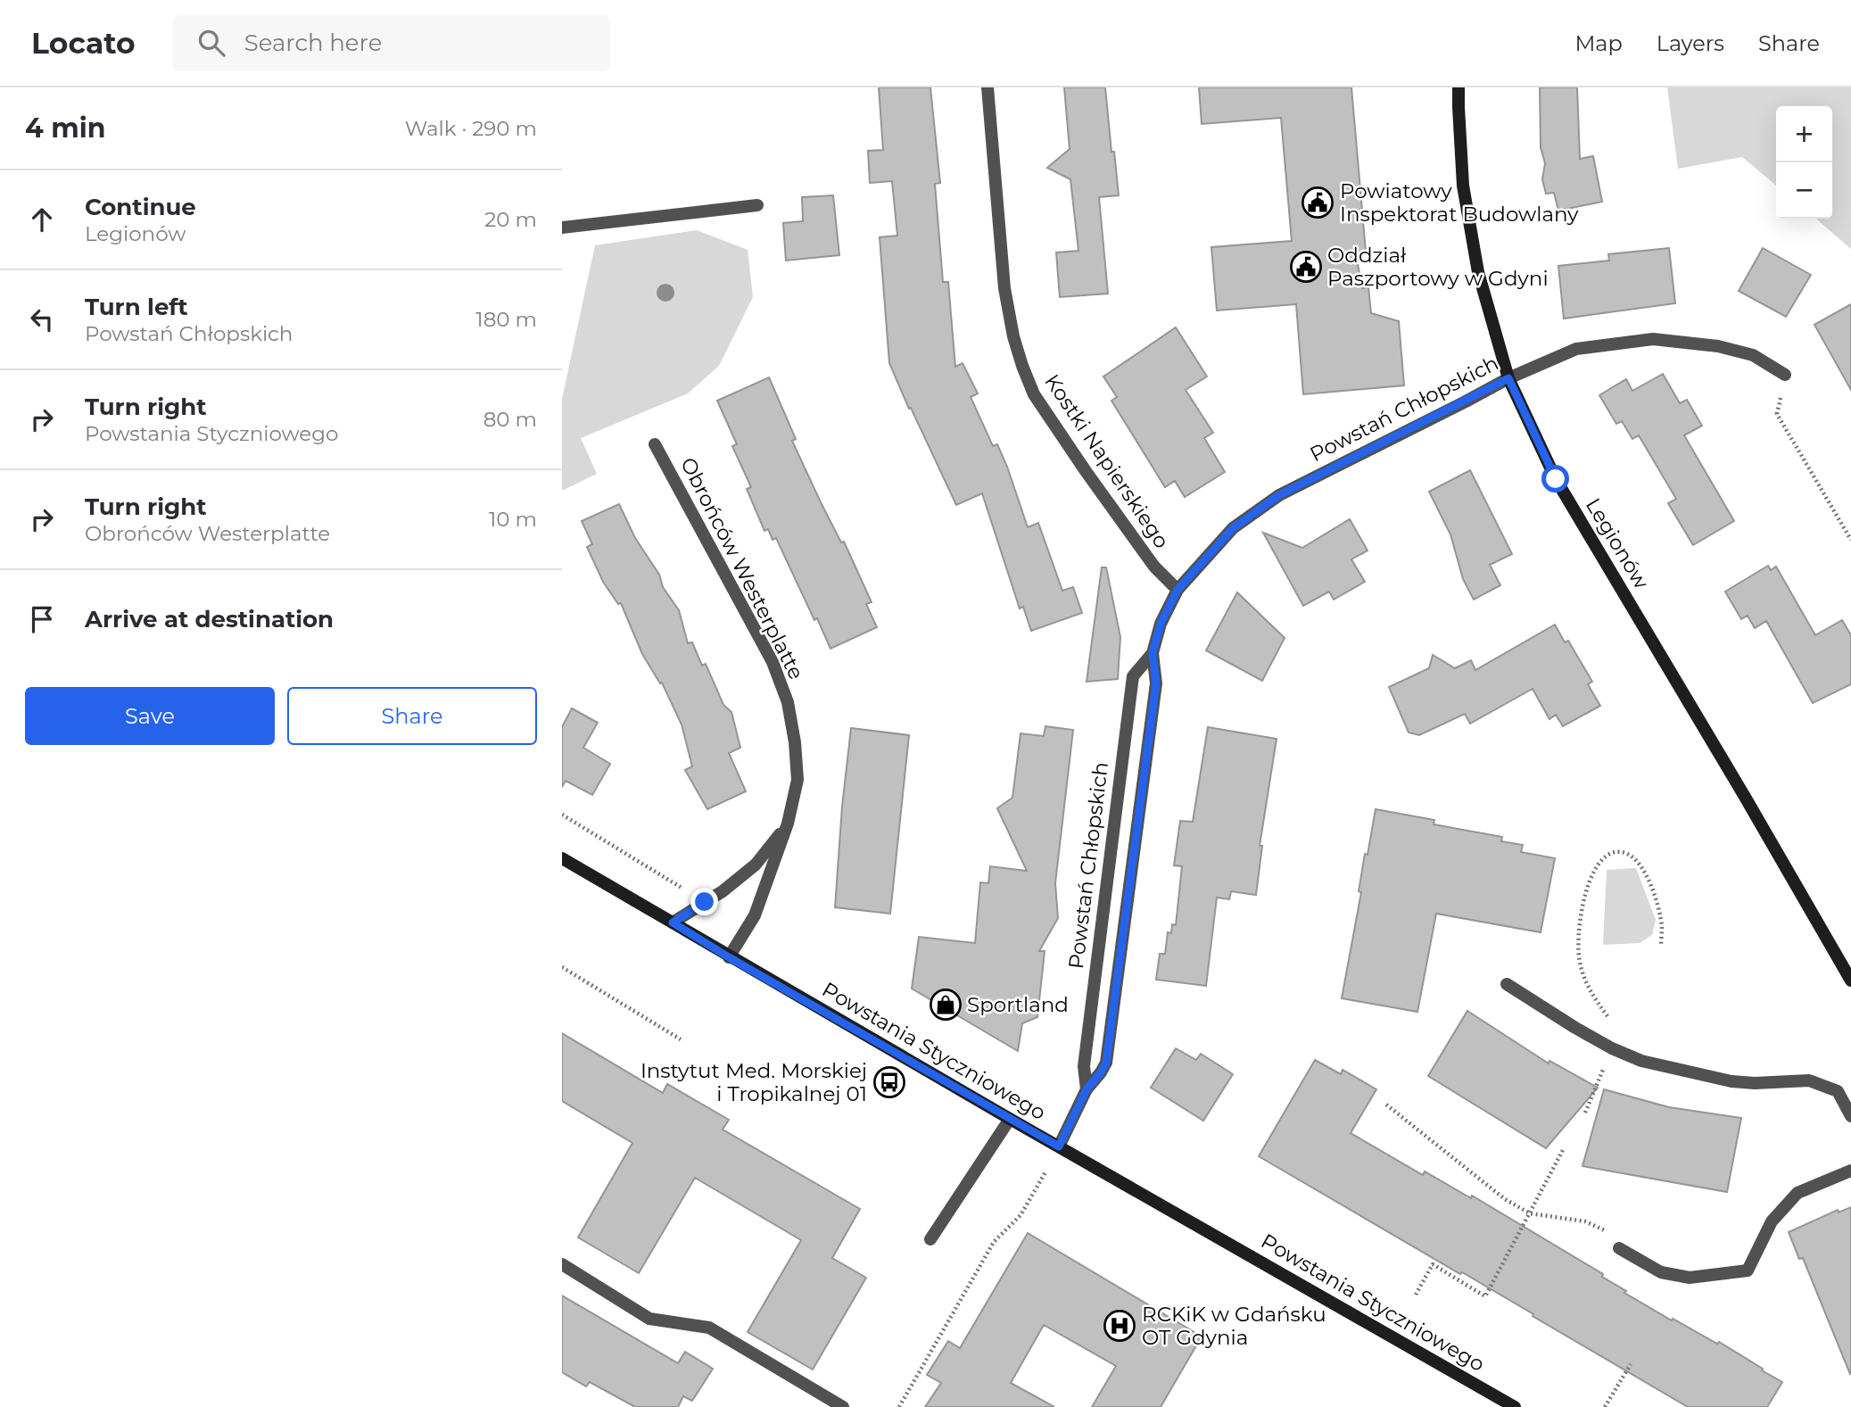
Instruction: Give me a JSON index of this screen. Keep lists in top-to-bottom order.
{
  "streets": {
    "street": [
      "Powstań Chłopskich",
      "Kostki Napierskiego",
      "Legionów",
      "Obrońców Westerplatte",
      "Powstania Styczniowego"
    ]
  },
  "crossings": [
    ["Powstań Chłopskich", "Kostki Napierskiego"],
    ["Powstań Chłopskich", "Legionów"],
    ["Powstań Chłopskich", "Powstania Styczniowego"],
    ["Obrońców Westerplatte", "Powstania Styczniowego"]
  ],
  "places": {
    "public building": ["Powiatowy Inspektorat Budowlany", "Oddział Paszportowy w Gdyni"],
    "shop": ["Sportland"],
    "bus stop": ["Instytut Med. Morskiej i Tropikalnej 01"],
    "hospital": ["RCKiK w Gdańsku OT Gdynia"]
  },
  "page": {
    "header": "Locato",
    "search": "Search here",
    "nav": ["Map", "Layers", "Share"],
    "heading": ["4 min", "Walk · 290 m"],
    "map_buttons": ["+", "−"],
    "list": [
      ["Continue", "Legionów", "20 m"],
      ["Turn left", "Powstań Chłopskich", "180 m"],
      ["Turn right", "Powstania Styczniowego", "80 m"],
      ["Turn right", "Obrońców Westerplatte", "10 m"],
      "Arrive at destination"
    ],
    "buttons": ["Save", "Share"]
  }
}
